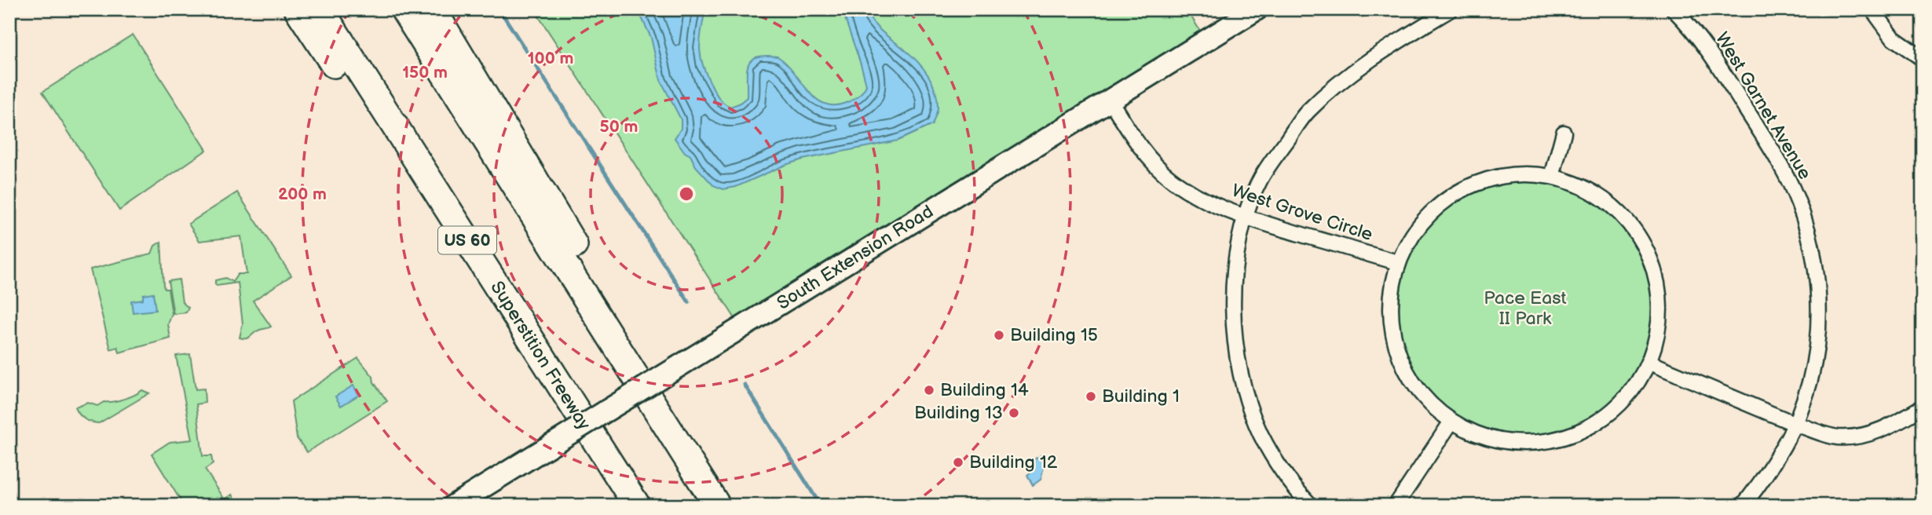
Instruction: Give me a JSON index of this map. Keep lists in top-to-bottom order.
{
  "streets": {
    "highway": ["US 60", "Superstition Freeway"],
    "street": ["West Garnet Avenue", "West Grove Circle", "South Extension Road"]
  },
  "crossings": [
    ["West Grove Circle", "South Extension Road"]
  ],
  "parks": ["Pace East II Park"],
  "places": [
    "Building 15",
    "Building 14",
    "Building 1",
    "Building 13",
    "Building 12"
  ],
  "rings": [
    "100 m",
    "150 m",
    "50 m",
    "200 m"
  ]
}
